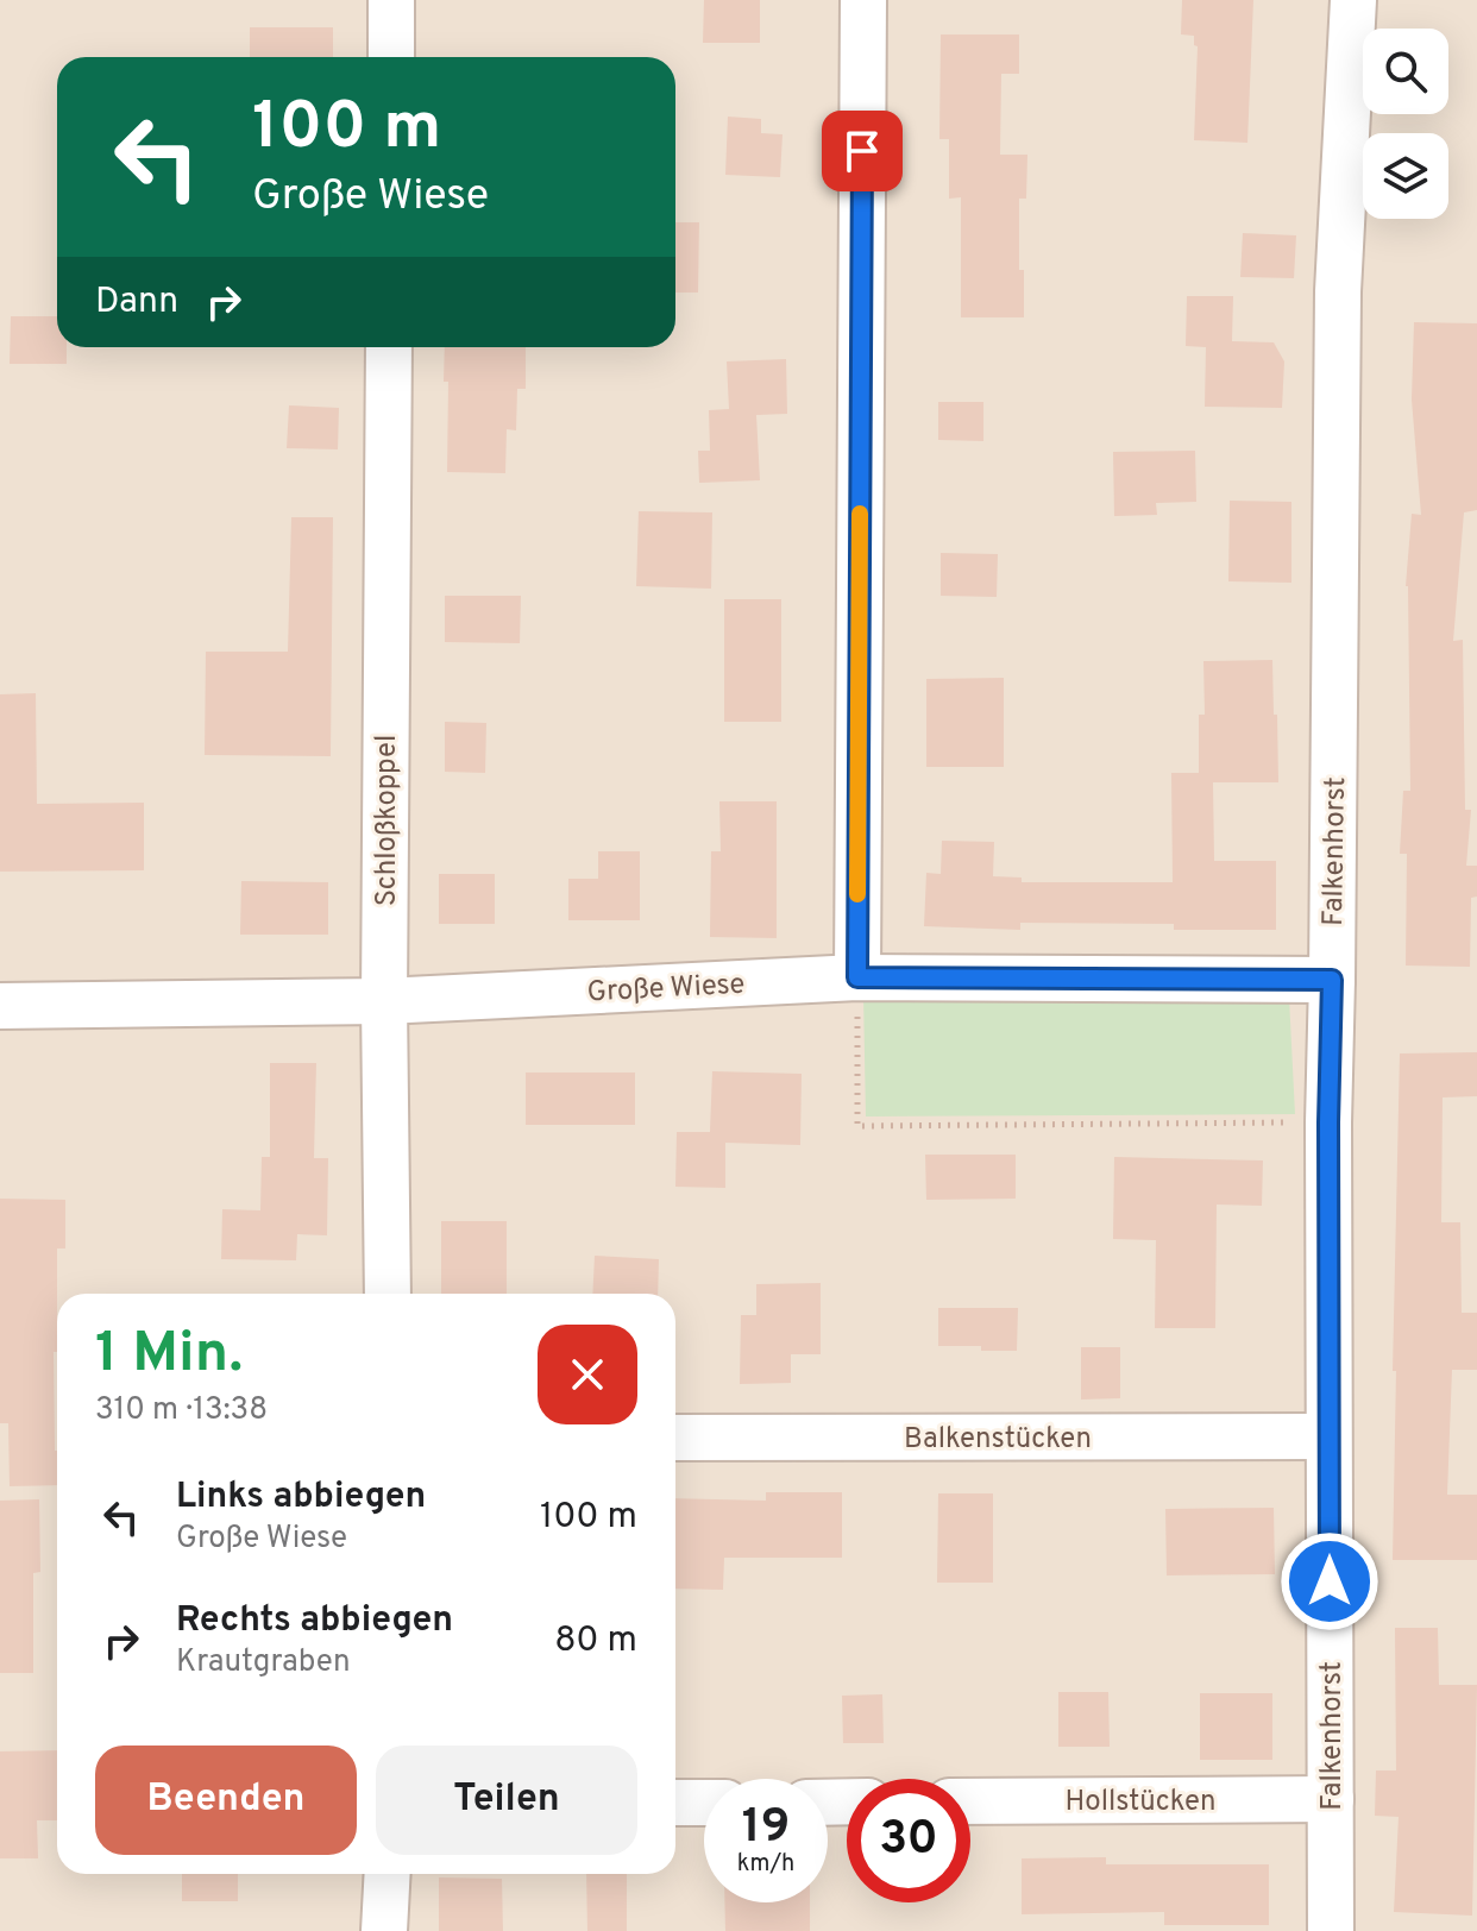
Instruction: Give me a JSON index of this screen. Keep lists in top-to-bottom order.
{
  "streets": {
    "street": [
      "Schloßkoppel",
      "Falkenhorst",
      "Große Wiese",
      "Balkenstücken",
      "Hollstücken"
    ]
  },
  "crossings": [
    ["Schloßkoppel", "Große Wiese"],
    ["Falkenhorst", "Große Wiese"],
    ["Falkenhorst", "Balkenstücken"],
    ["Falkenhorst", "Hollstücken"]
  ],
  "page": {
    "turn": ["100 m", "Große Wiese"],
    "then": "Dann",
    "heading": ["1 Min.", "310 m · 13:38"],
    "list": [
      {
        "name": "Links abbiegen",
        "note": "Große Wiese",
        "value": "100 m"
      },
      {
        "name": "Rechts abbiegen",
        "note": "Krautgraben",
        "value": "80 m"
      }
    ],
    "buttons": ["Beenden", "Teilen"],
    "speed": "19 km/h",
    "limit": "30"
  }
}
